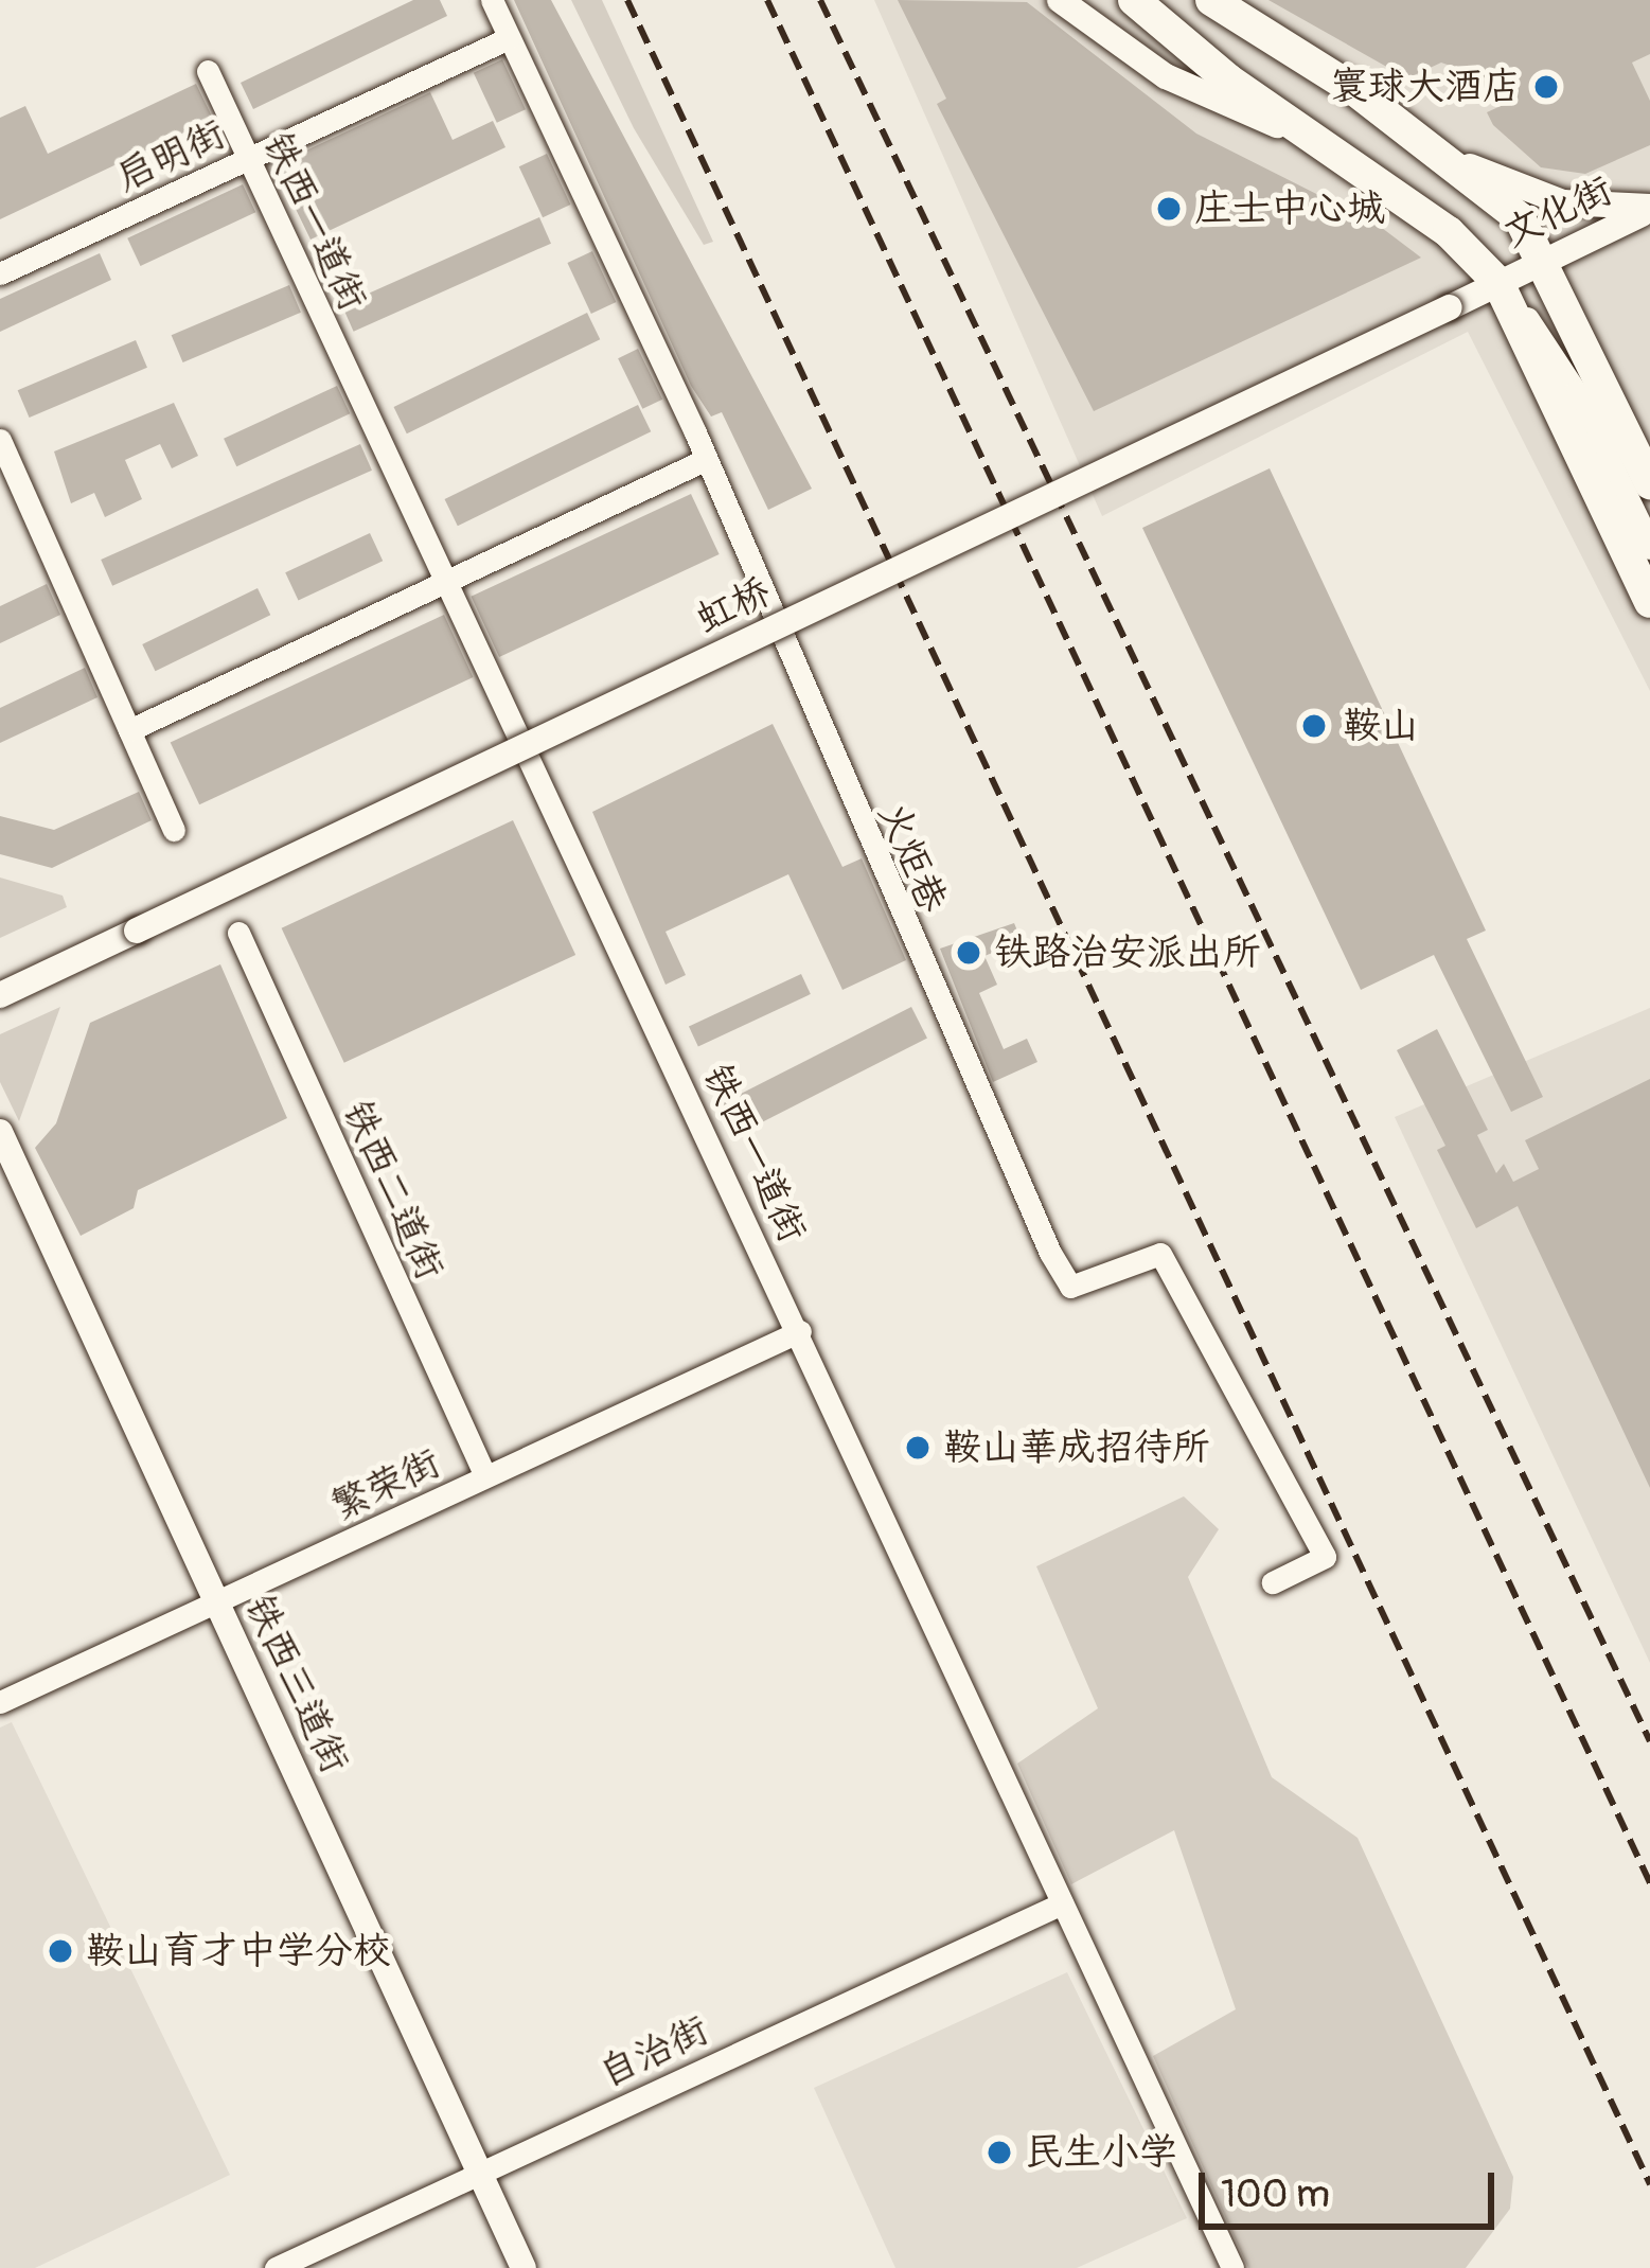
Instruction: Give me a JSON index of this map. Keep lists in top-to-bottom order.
{
  "streets": {
    "main road": ["文化街", "虹桥", "铁西三道街"],
    "street": [
      "启明街",
      "铁西一道街",
      "火炬巷",
      "铁西二道街",
      "繁荣街",
      "自治街"
    ]
  },
  "crossings": [
    ["启明街", "铁西一道街"],
    ["启明街", "火炬巷"],
    ["文化街", "虹桥"],
    ["铁西一道街", "繁荣街"],
    ["铁西一道街", "自治街"],
    ["铁西二道街", "繁荣街"],
    ["繁荣街", "铁西三道街"],
    ["铁西三道街", "自治街"]
  ],
  "places": [
    "寰球大酒店",
    "庄士中心城",
    "鞍山",
    "铁路治安派出所",
    "鞍山華成招待所",
    "鞍山育才中学分校",
    "民生小学"
  ],
  "scale_bar": "100 m"
}
